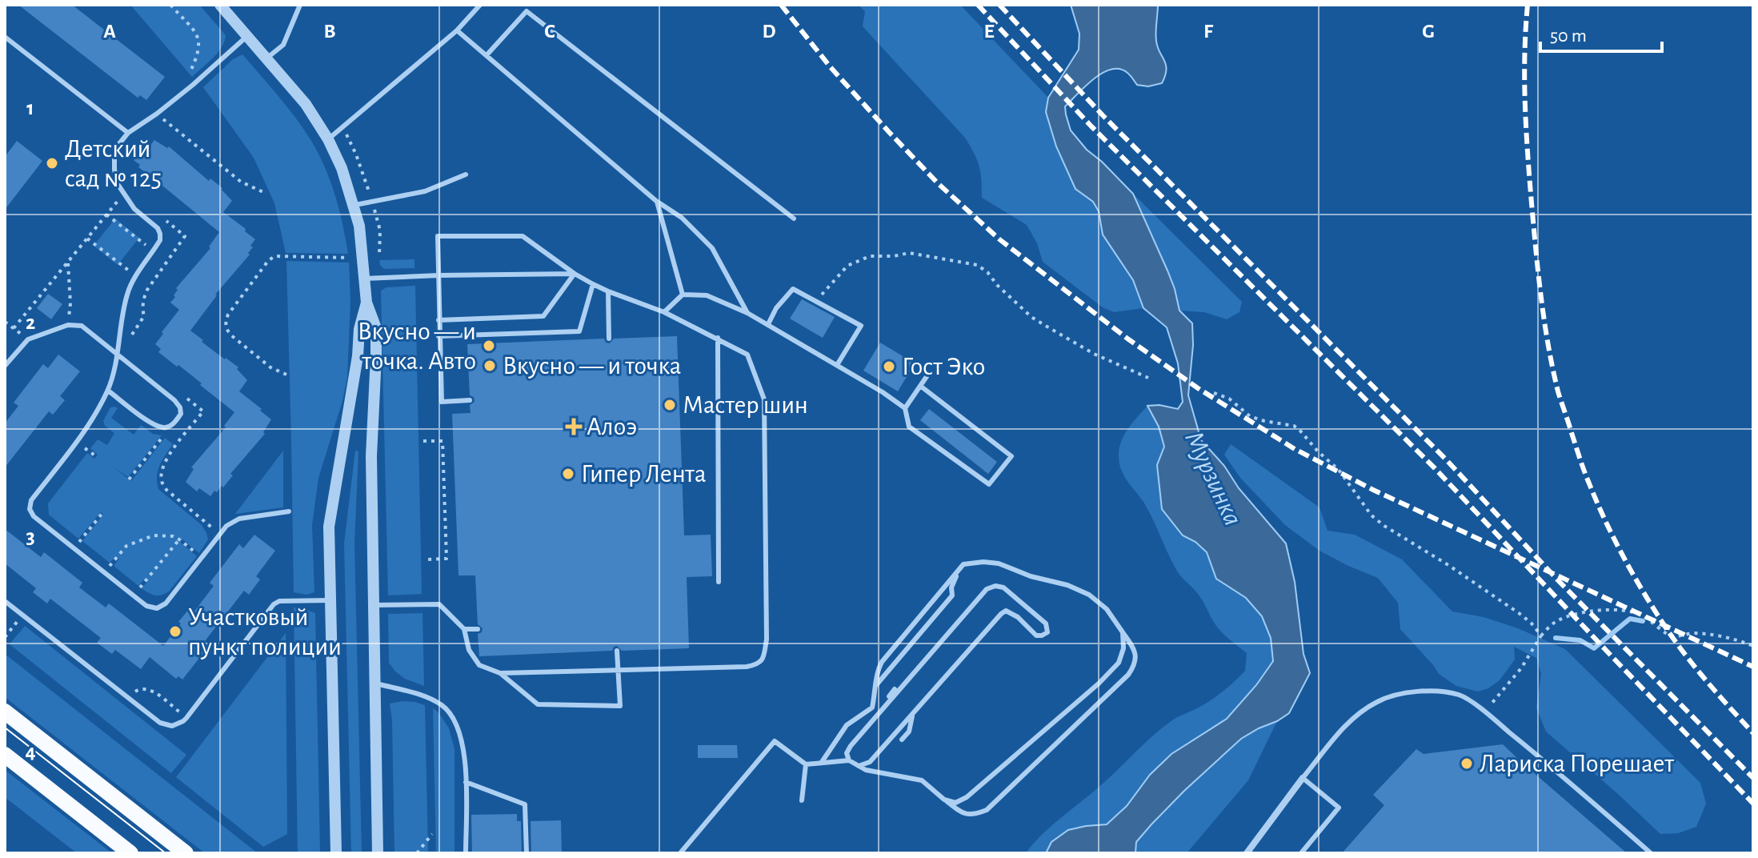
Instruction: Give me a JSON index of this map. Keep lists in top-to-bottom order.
{
  "water": ["Мурзинка"],
  "places": {
    "other": [
      "Детский сад № 125",
      "Вкусно — и точка. Авто",
      "Вкусно — и точка",
      "Гост Эко",
      "Мастер шин",
      "Гипер Лента",
      "Участковый пункт полиции",
      "Лариска Порешает"
    ],
    "health": ["Алоэ"]
  },
  "scale_bar": "50 m",
  "grid": {
    "columns": [
      "A",
      "B",
      "C",
      "D",
      "E",
      "F",
      "G"
    ],
    "rows": [
      "1",
      "2",
      "3",
      "4"
    ]
  }
}
